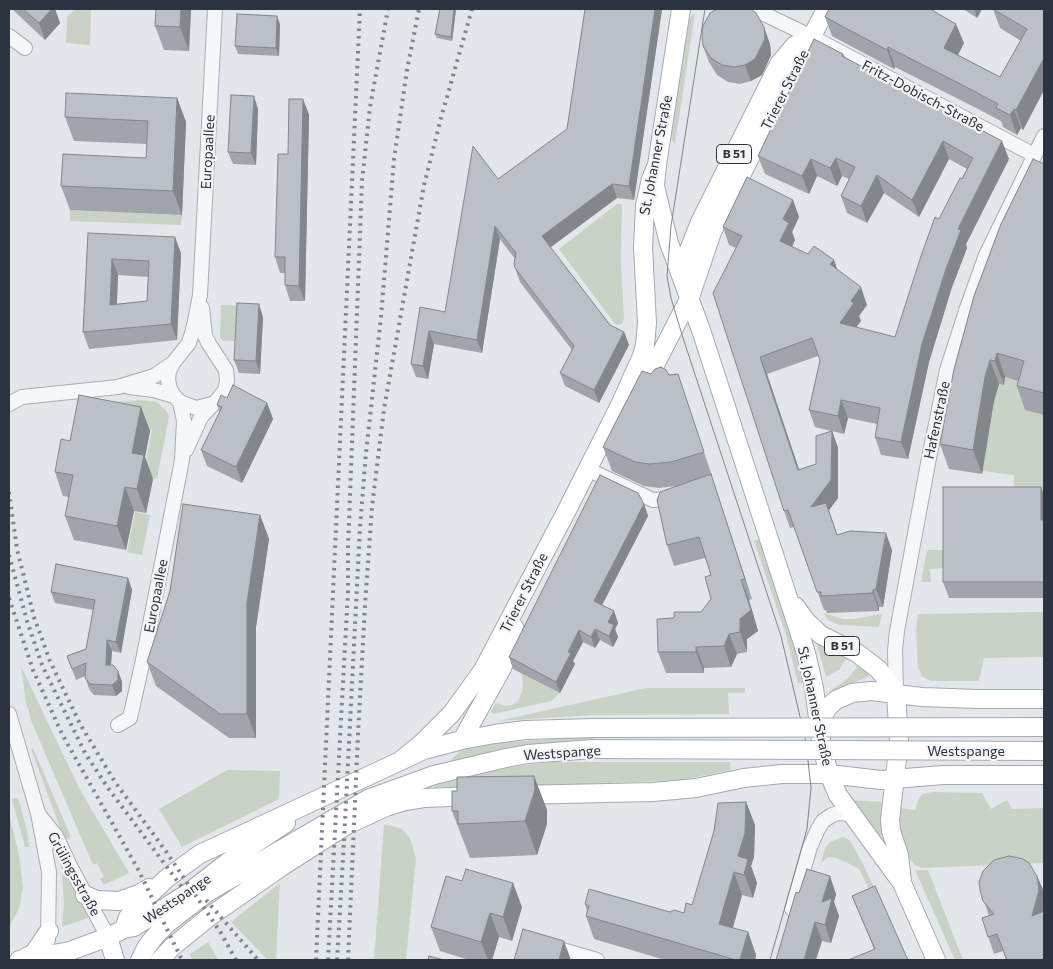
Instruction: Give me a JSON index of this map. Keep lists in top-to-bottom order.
{
  "streets": {
    "main road": [
      "Trierer Straße",
      "B 51",
      "St. Johanner Straße",
      "Westspange"
    ],
    "street": [
      "Fritz-Dobisch-Straße",
      "Europaallee",
      "Hafenstraße",
      "Grülingsstraße"
    ]
  },
  "crossings": [
    ["Trierer Straße", "Fritz-Dobisch-Straße"],
    ["Trierer Straße", "B 51"],
    ["Trierer Straße", "St. Johanner Straße"],
    ["Trierer Straße", "Westspange"],
    ["Fritz-Dobisch-Straße", "Hafenstraße"],
    ["B 51", "St. Johanner Straße"],
    ["St. Johanner Straße", "Hafenstraße"],
    ["Westspange", "Grülingsstraße"]
  ]
}
